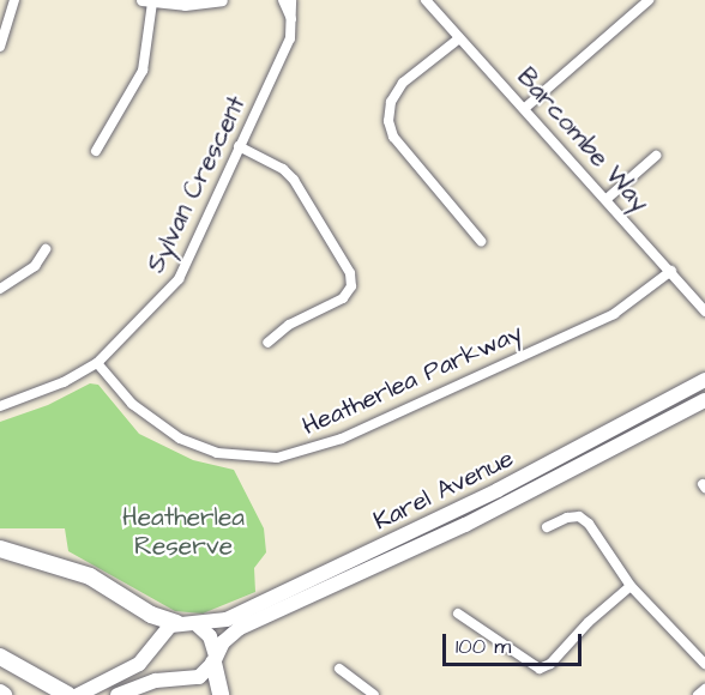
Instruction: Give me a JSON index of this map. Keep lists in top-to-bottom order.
{
  "streets": {
    "main road": ["Karel Avenue"],
    "street": ["Barcombe Way", "Sylvan Crescent", "Heatherlea Parkway"]
  },
  "crossings": [
    ["Barcombe Way", "Heatherlea Parkway"],
    ["Sylvan Crescent", "Heatherlea Parkway"]
  ],
  "parks": ["Heatherlea Reserve"],
  "scale_bar": "100 m"
}
